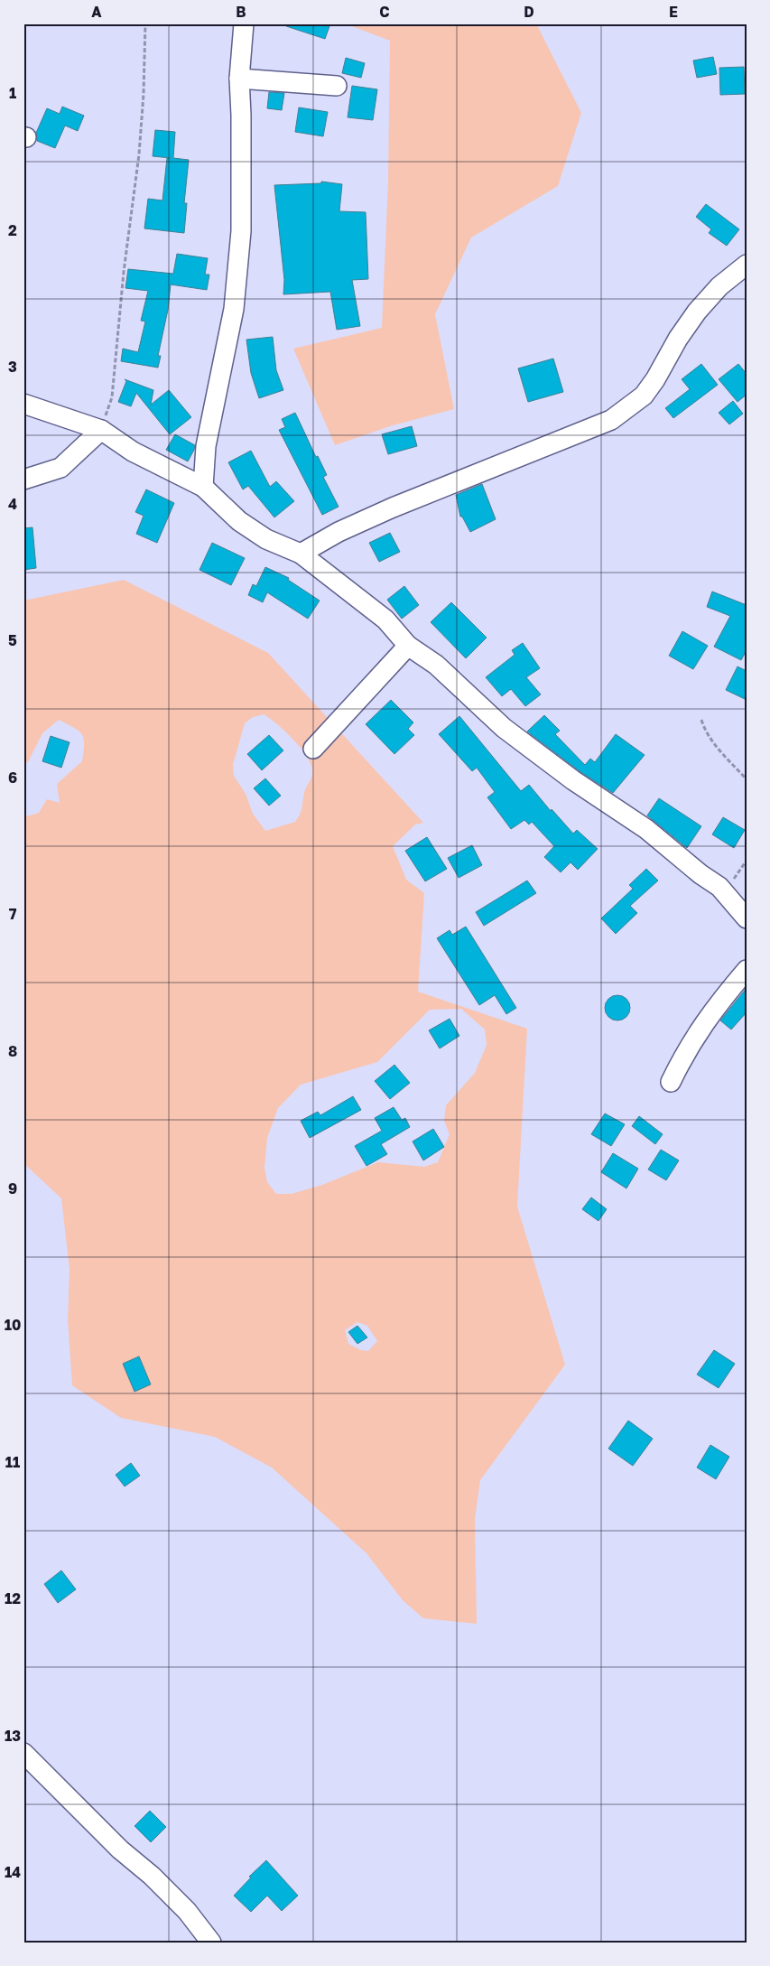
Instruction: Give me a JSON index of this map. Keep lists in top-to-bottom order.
{
  "grid": {
    "columns": [
      "A",
      "B",
      "C",
      "D",
      "E"
    ],
    "rows": [
      "1",
      "2",
      "3",
      "4",
      "5",
      "6",
      "7",
      "8",
      "9",
      "10",
      "11",
      "12",
      "13",
      "14"
    ]
  }
}
